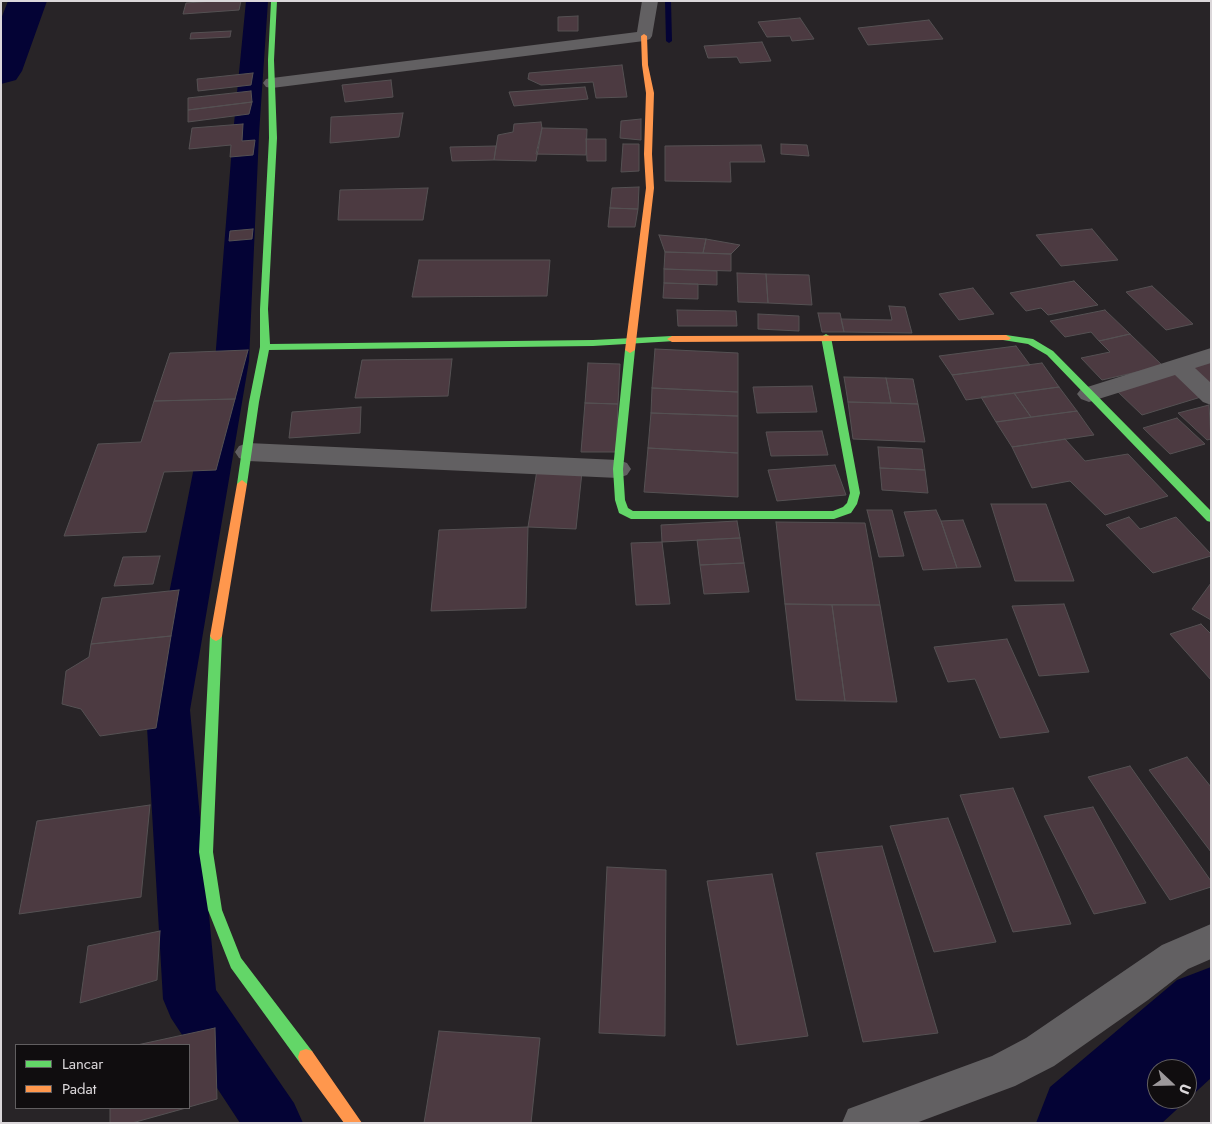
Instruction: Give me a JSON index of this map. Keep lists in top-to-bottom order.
{
  "legend": ["Lancar", "Padat"],
  "north": "right"
}
